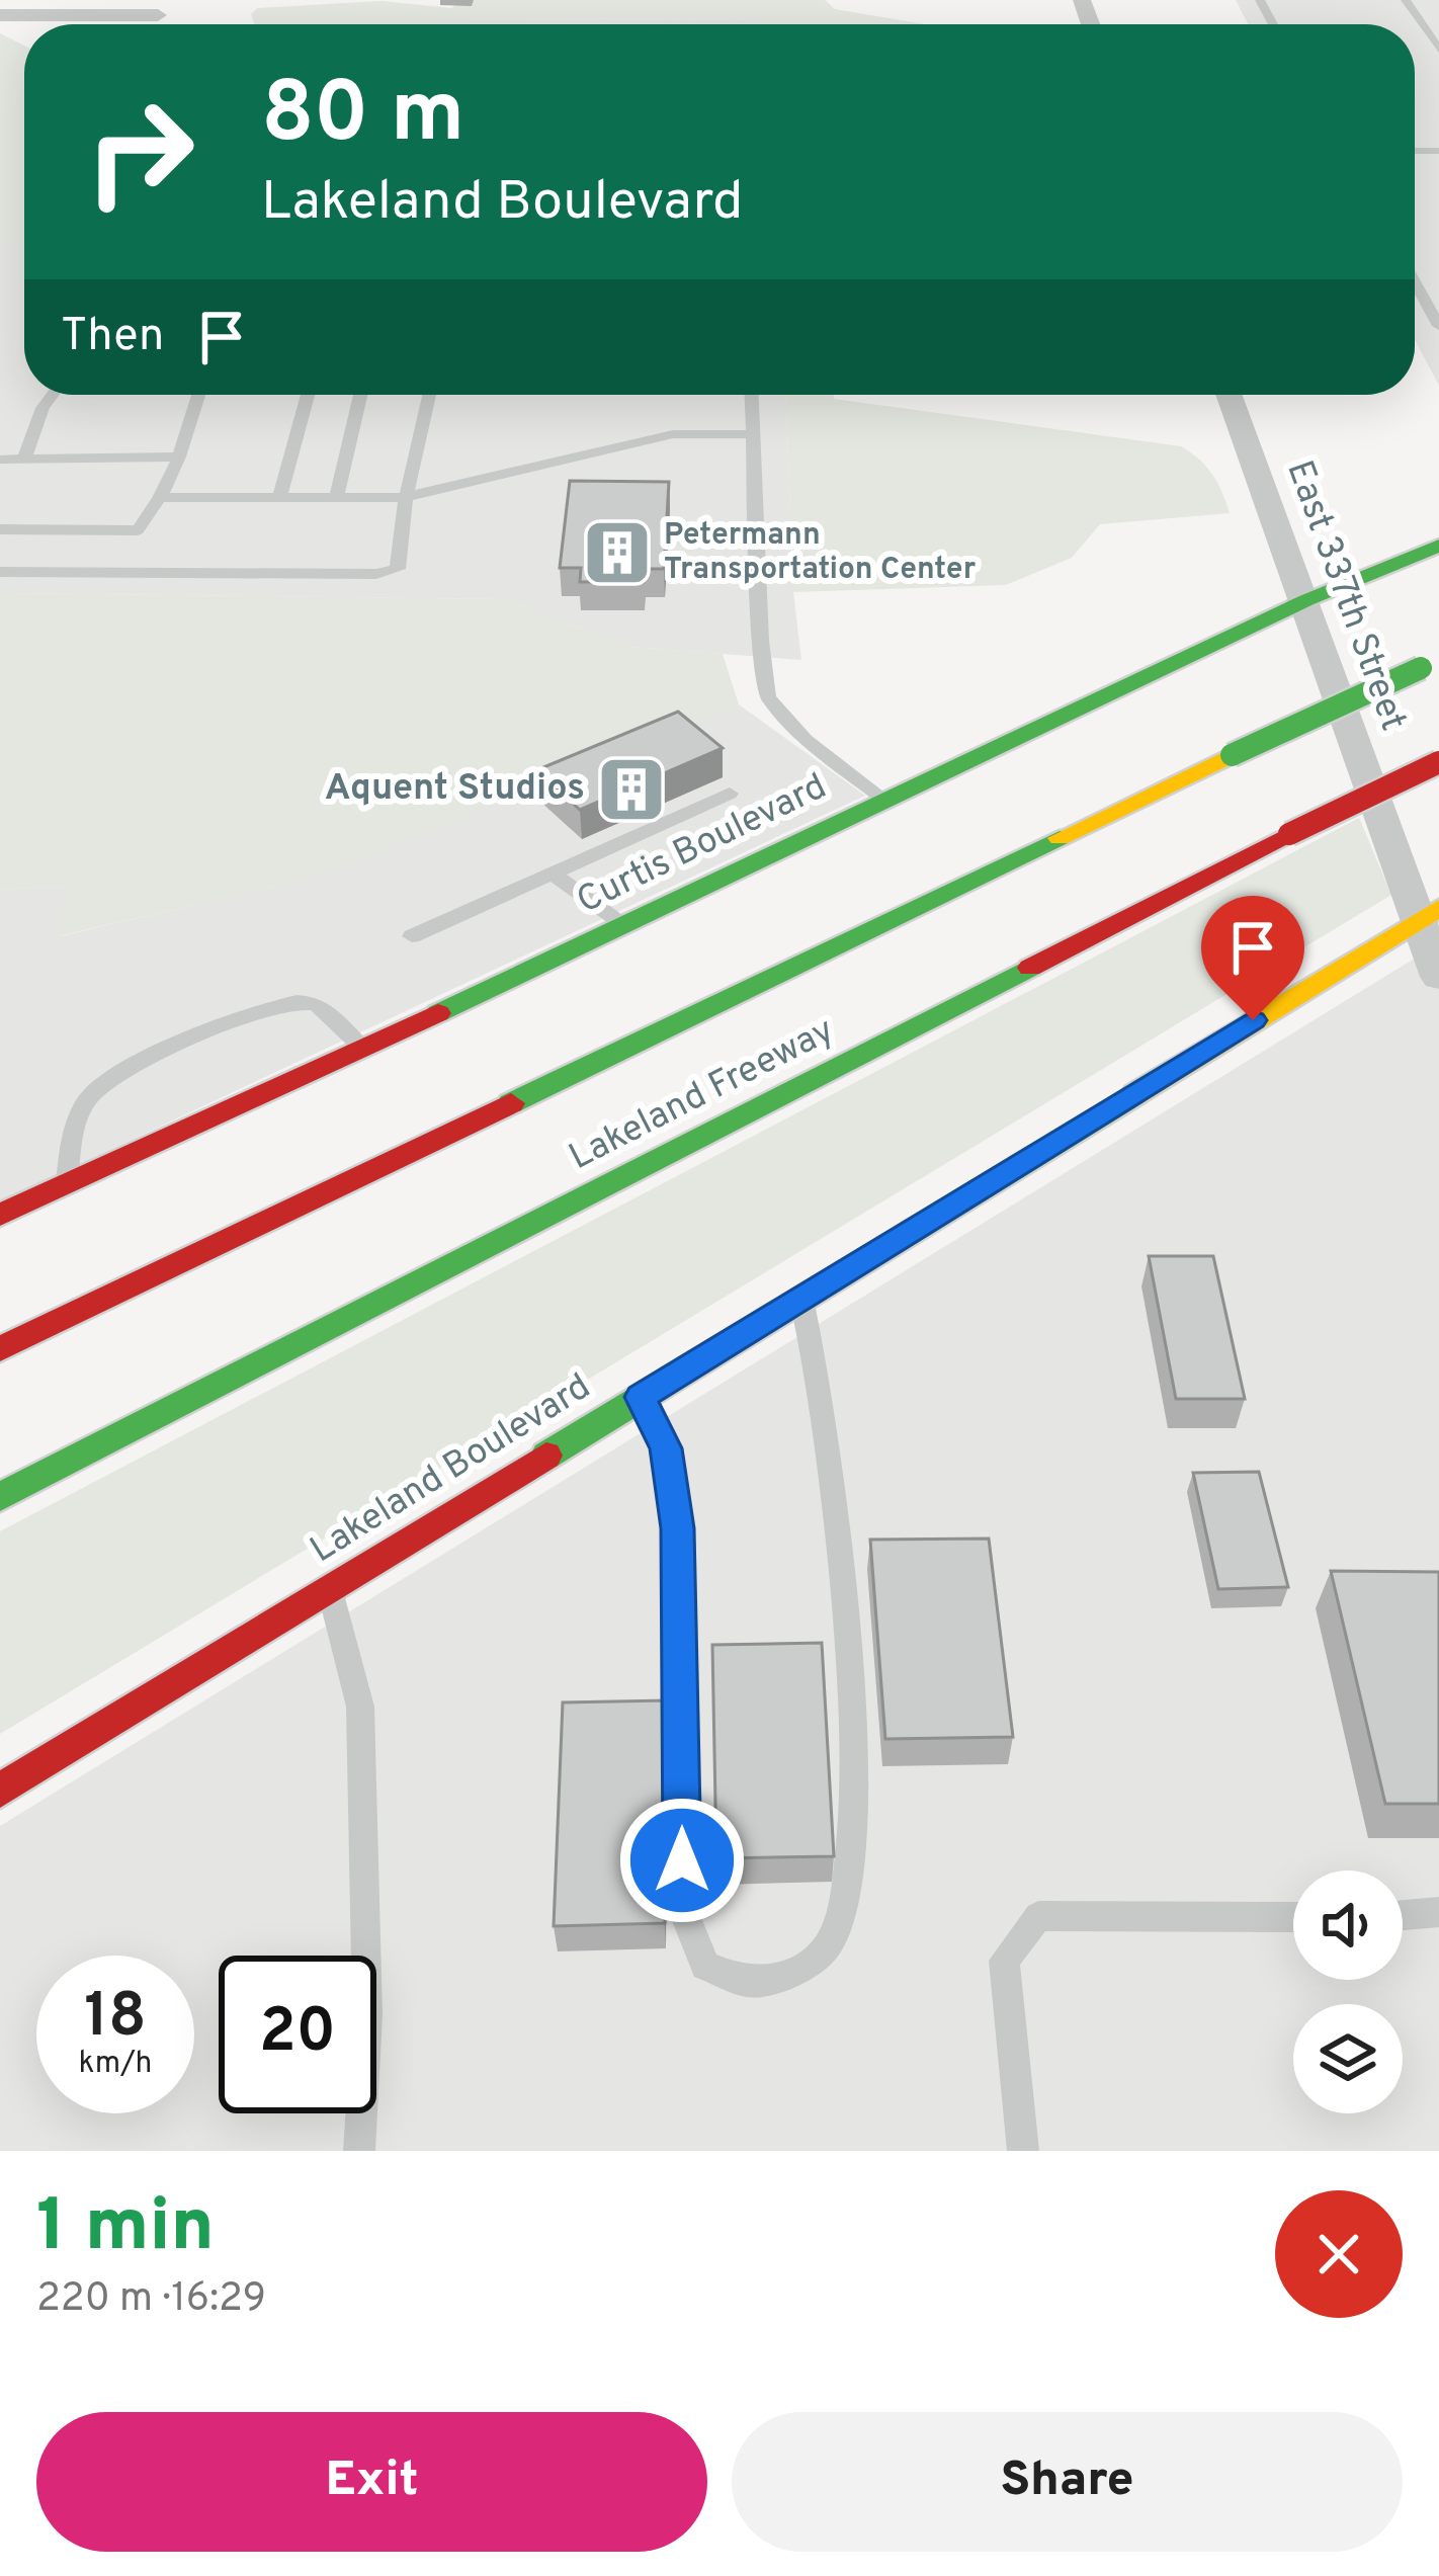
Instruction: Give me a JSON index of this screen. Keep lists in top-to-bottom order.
{
  "streets": {
    "main road": ["Curtis Boulevard", "Lakeland Freeway", "Lakeland Boulevard"],
    "street": ["East 337th Street"]
  },
  "crossings": [
    ["East 337th Street", "Curtis Boulevard"],
    ["East 337th Street", "Lakeland Boulevard"]
  ],
  "places": {
    "building": ["Petermann Transportation Center", "Aquent Studios"]
  },
  "page": {
    "turn": ["80 m", "Lakeland Boulevard"],
    "then": "Then",
    "speed": "18 km/h",
    "limit": "20",
    "heading": ["1 min", "220 m · 16:29"],
    "buttons": ["Exit", "Share"]
  }
}
